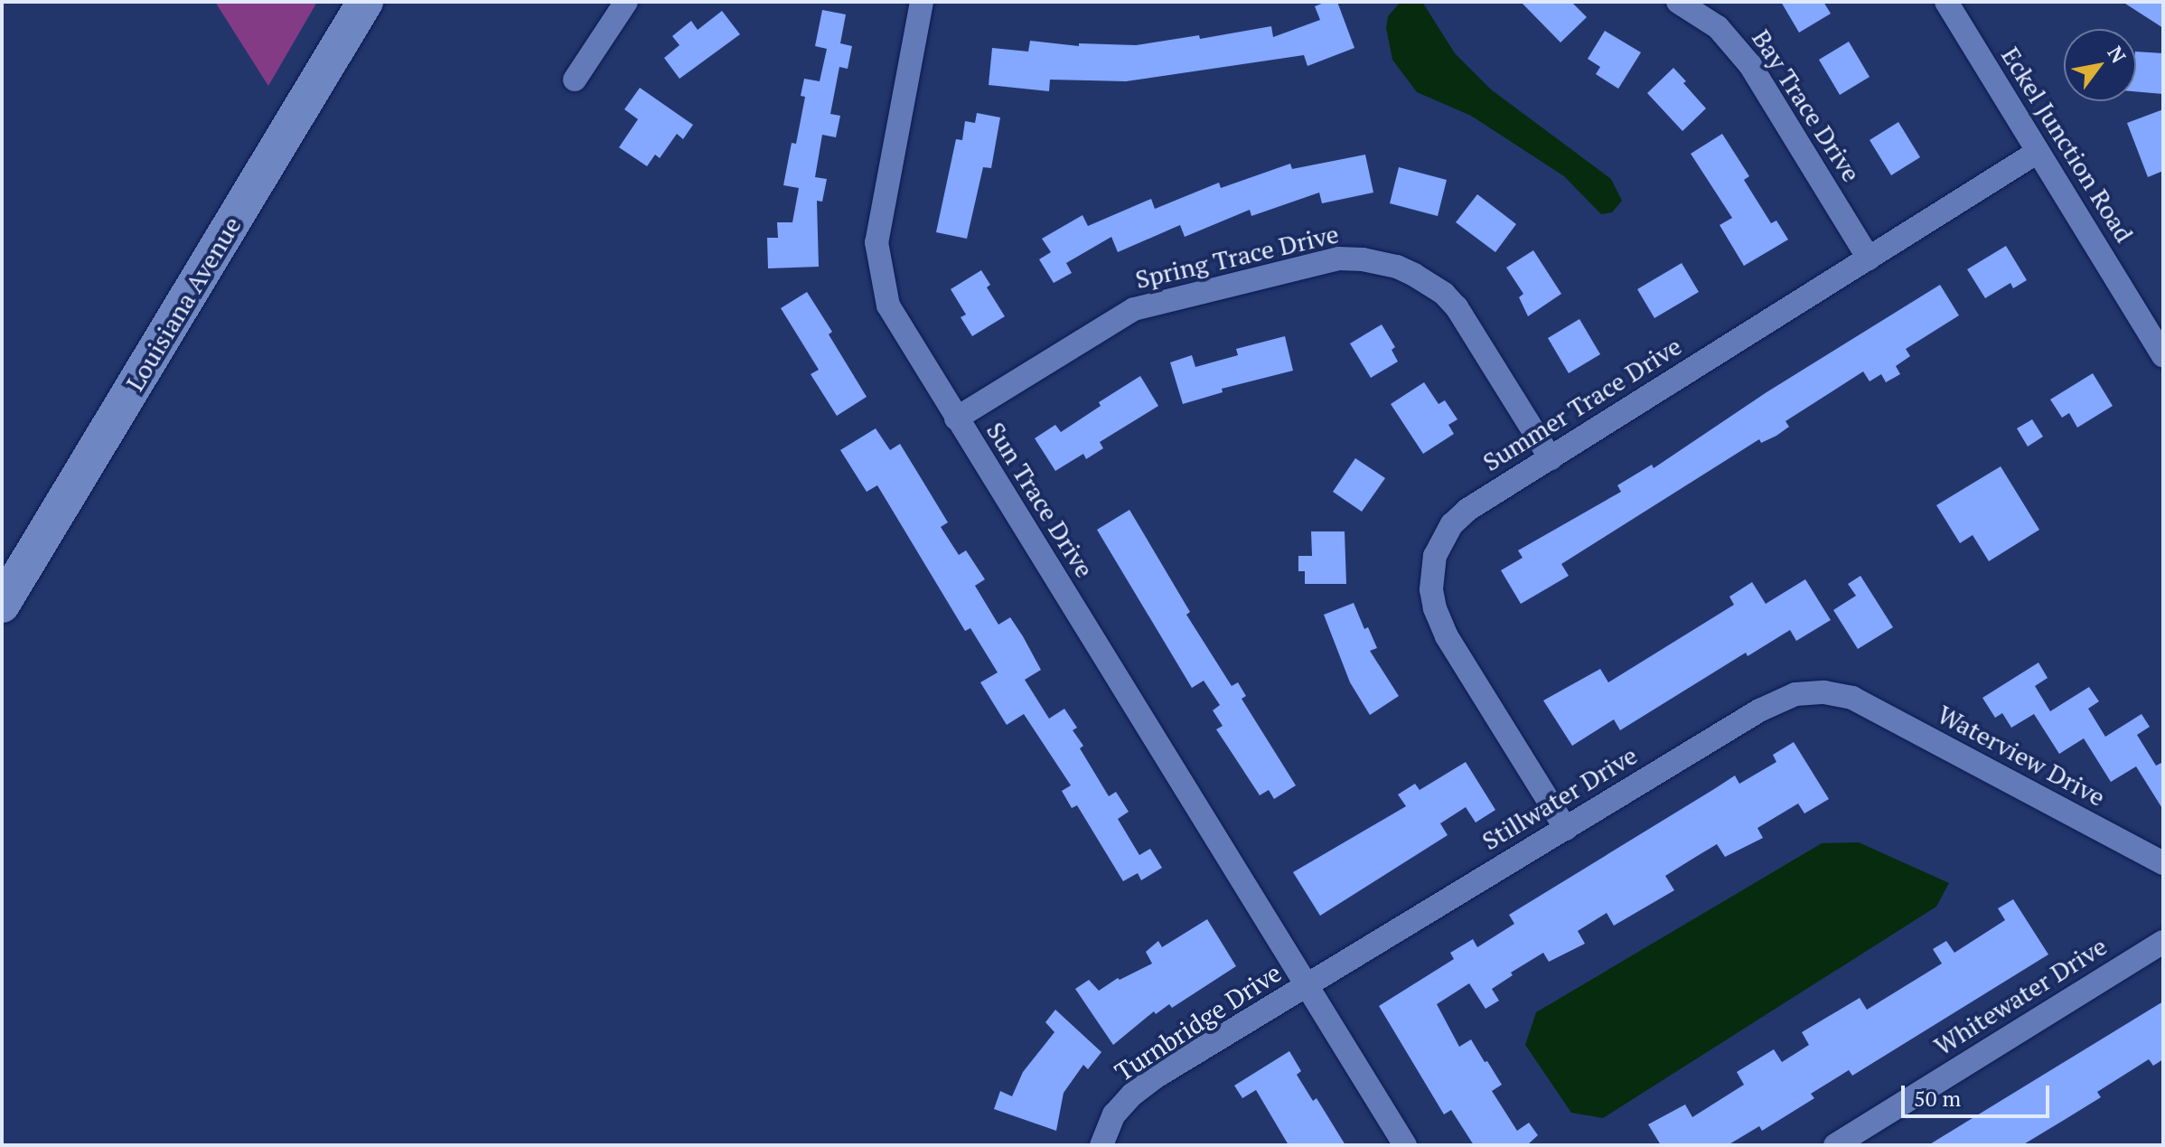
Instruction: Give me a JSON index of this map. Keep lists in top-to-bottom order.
{
  "streets": {
    "main road": ["Louisiana Avenue"],
    "street": [
      "Bay Trace Drive",
      "Eckel Junction Road",
      "Spring Trace Drive",
      "Summer Trace Drive",
      "Sun Trace Drive",
      "Waterview Drive",
      "Stillwater Drive",
      "Whitewater Drive",
      "Turnbridge Drive"
    ]
  },
  "crossings": [
    ["Bay Trace Drive", "Summer Trace Drive"],
    ["Eckel Junction Road", "Summer Trace Drive"],
    ["Spring Trace Drive", "Summer Trace Drive"],
    ["Spring Trace Drive", "Sun Trace Drive"],
    ["Summer Trace Drive", "Stillwater Drive"],
    ["Sun Trace Drive", "Stillwater Drive"],
    ["Sun Trace Drive", "Turnbridge Drive"],
    ["Waterview Drive", "Stillwater Drive"],
    ["Stillwater Drive", "Turnbridge Drive"]
  ],
  "scale_bar": "50 m",
  "north": "top right"
}
